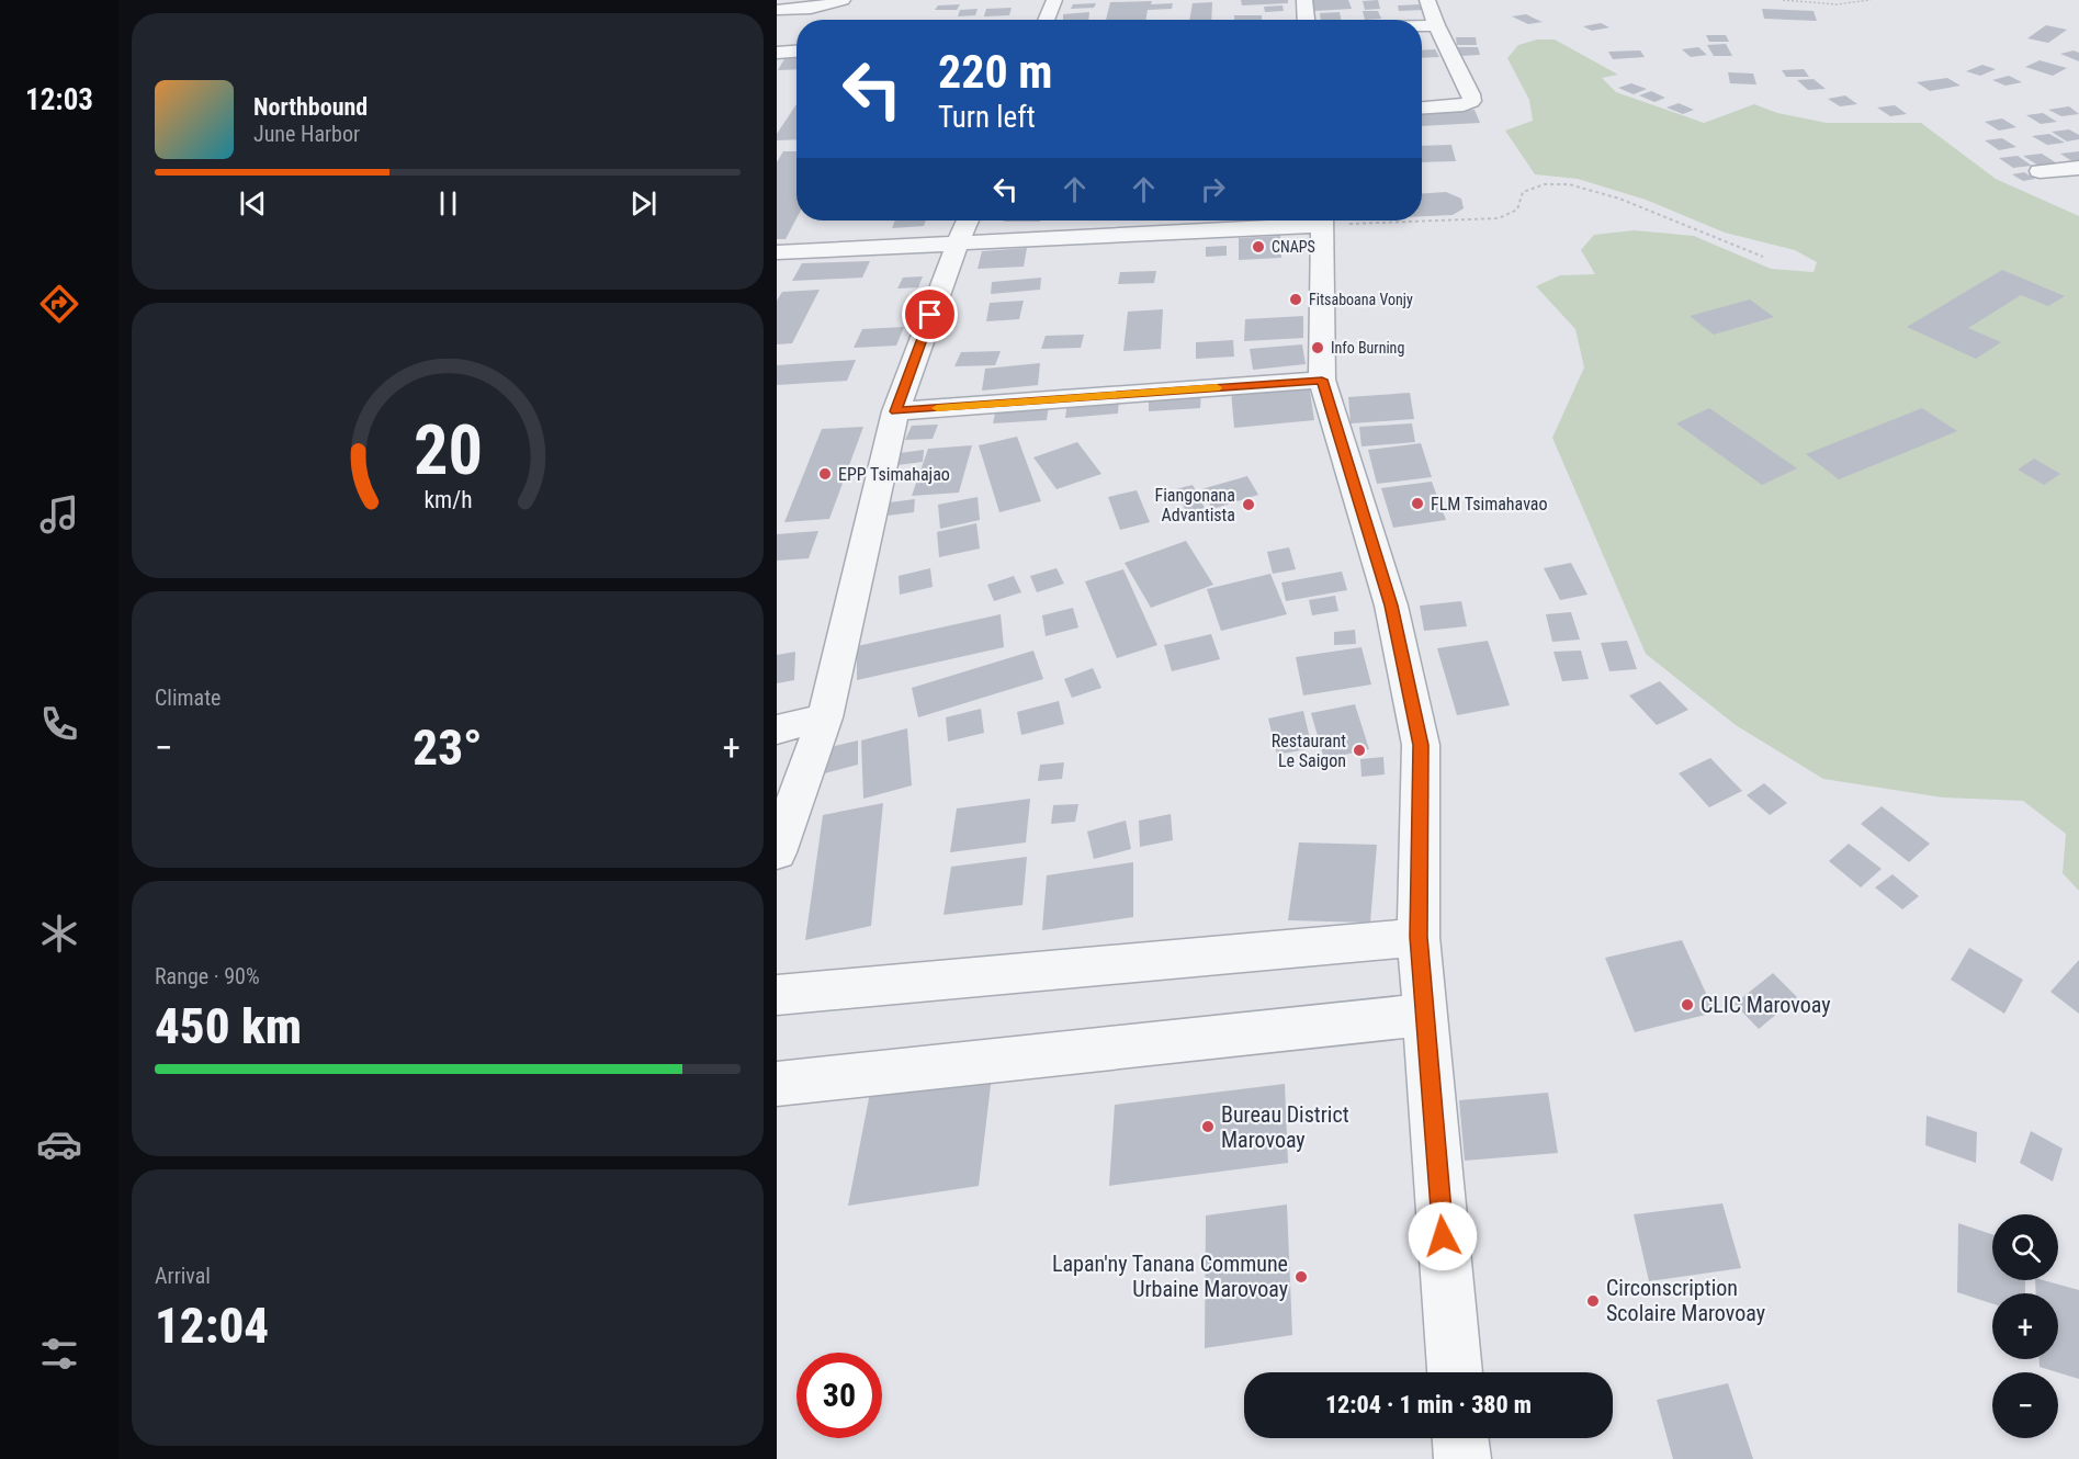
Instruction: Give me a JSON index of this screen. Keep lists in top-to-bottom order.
{
  "places": [
    "CNAPS",
    "Fitsaboana Vonjy",
    "Info Burning",
    "EPP Tsimahajao",
    "FLM Tsimahavao",
    "Fiangonana Advantista",
    "Restaurant Le Saigon",
    "CLIC Marovoay",
    "Bureau District Marovoay",
    "Lapan'ny Tanana Commune Urbaine Marovoay",
    "Circonscription Scolaire Marovoay"
  ],
  "page": {
    "tabs": "12:03",
    "turn": ["220 m", "Turn left"],
    "song": ["Northbound", "June Harbor"],
    "tile": [
      "Climate",
      ["Range · 90%", "450 km"],
      ["Arrival", "12:04"]
    ],
    "heat": ["−", "23°", "+"],
    "map_buttons": ["+", "−"],
    "limit": "30",
    "trip": "12:04 · 1 min · 380 m",
    "gauge": ["20", "km/h"]
  }
}
